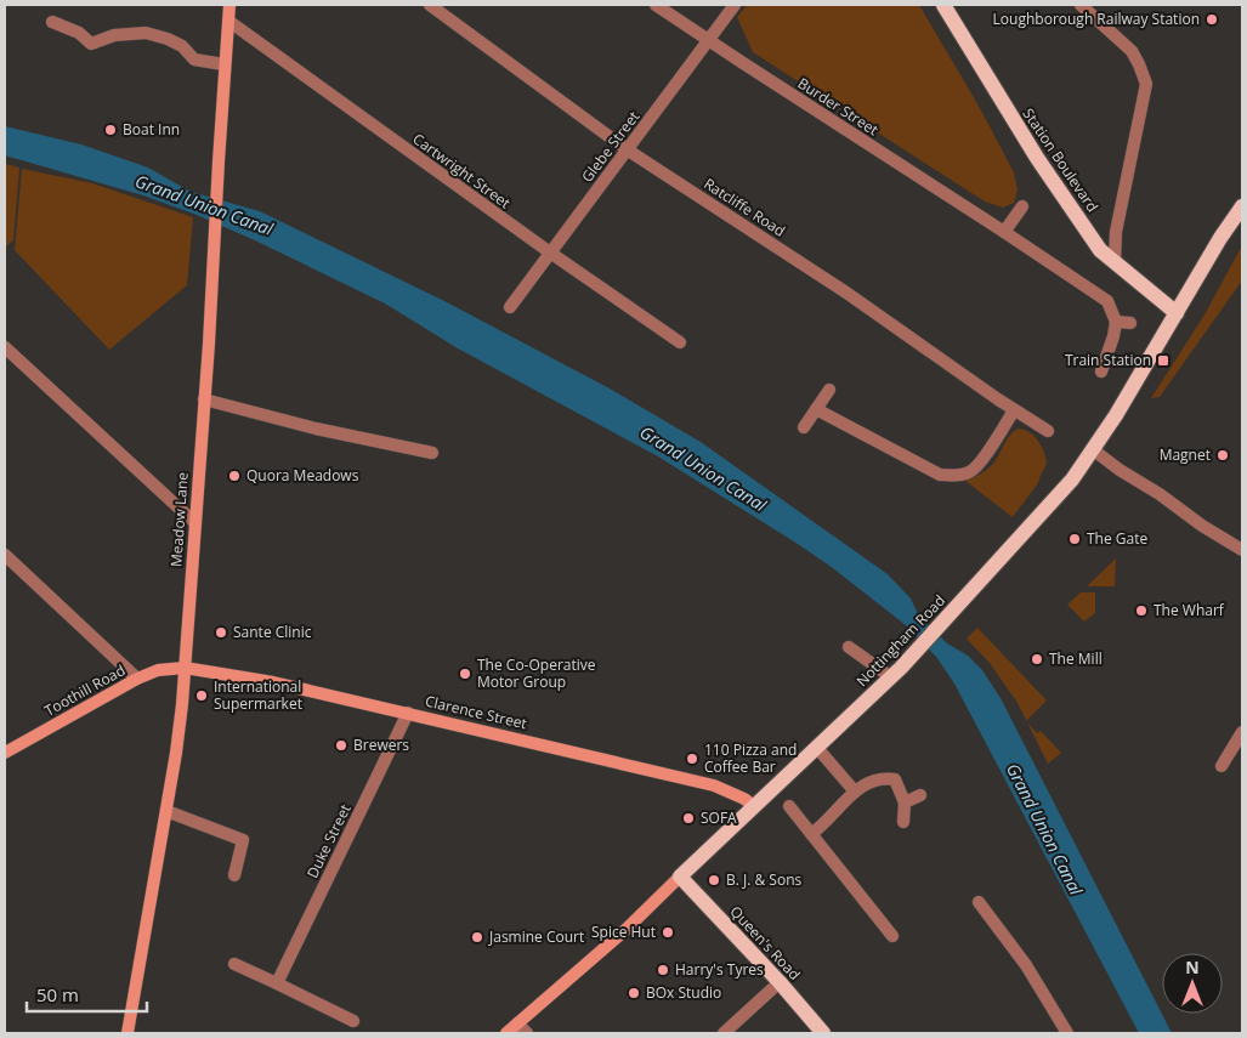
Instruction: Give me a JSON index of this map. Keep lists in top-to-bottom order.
{
  "streets": {
    "main road": ["Station Boulevard", "Nottingham Road", "Queen's Road"],
    "street": [
      "Burder Street",
      "Glebe Street",
      "Cartwright Street",
      "Ratcliffe Road",
      "Meadow Lane",
      "Toothill Road",
      "Clarence Street",
      "Duke Street"
    ]
  },
  "crossings": [
    ["Burder Street", "Glebe Street"],
    ["Glebe Street", "Cartwright Street"],
    ["Glebe Street", "Ratcliffe Road"],
    ["Station Boulevard", "Nottingham Road"],
    ["Cartwright Street", "Meadow Lane"],
    ["Meadow Lane", "Toothill Road"],
    ["Meadow Lane", "Clarence Street"],
    ["Nottingham Road", "Clarence Street"],
    ["Nottingham Road", "Queen's Road"],
    ["Toothill Road", "Clarence Street"],
    ["Clarence Street", "Duke Street"]
  ],
  "water": ["Grand Union Canal"],
  "places": {
    "other": [
      "Loughborough Railway Station",
      "Boat Inn",
      "Magnet",
      "Quora Meadows",
      "The Gate",
      "The Wharf",
      "Sante Clinic",
      "The Mill",
      "The Co-Operative Motor Group",
      "International Supermarket",
      "Brewers",
      "110 Pizza and Coffee Bar",
      "SOFA",
      "B. J. & Sons",
      "Spice Hut",
      "Jasmine Court",
      "Harry's Tyres",
      "BOx Studio"
    ],
    "transit": ["Train Station"]
  },
  "scale_bar": "50 m",
  "north": "top"
}
